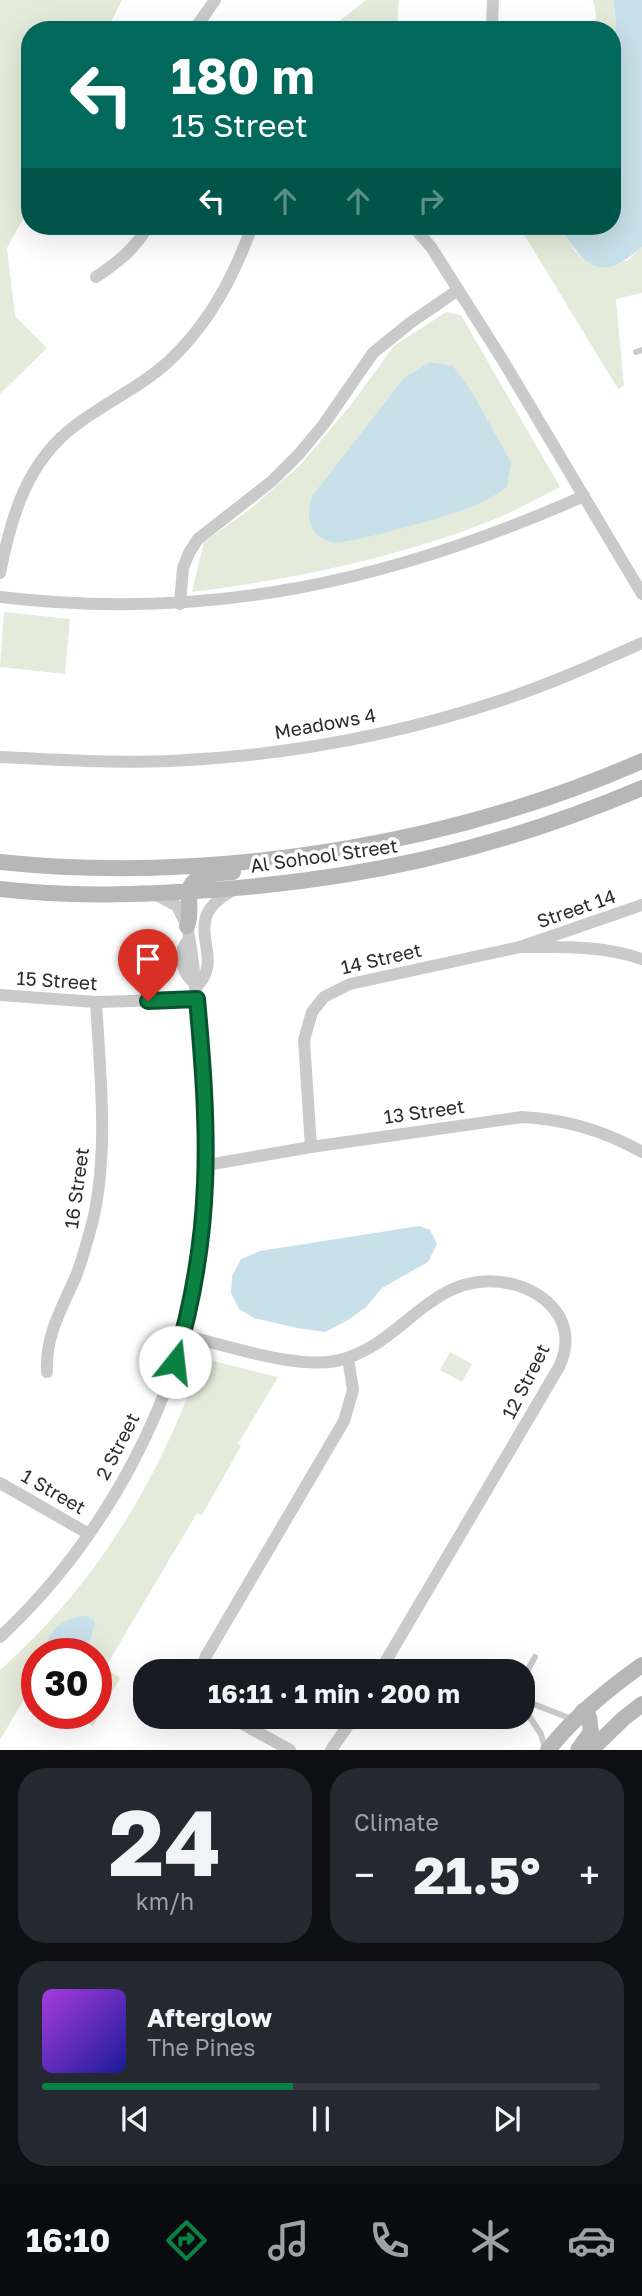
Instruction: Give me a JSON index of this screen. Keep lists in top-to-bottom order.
{
  "streets": {
    "main road": ["Al Sohool Street"],
    "street": [
      "Meadows 4",
      "Street 14",
      "14 Street",
      "15 Street",
      "13 Street",
      "16 Street",
      "12 Street",
      "2 Street",
      "1 Street"
    ]
  },
  "crossings": [
    ["Street 14", "14 Street"],
    ["14 Street", "13 Street"],
    ["15 Street", "16 Street"],
    ["15 Street", "2 Street"],
    ["13 Street", "2 Street"],
    ["12 Street", "2 Street"],
    ["2 Street", "1 Street"]
  ],
  "page": {
    "turn": ["180 m", "15 Street"],
    "limit": "30",
    "trip": "16:11 · 1 min · 200 m",
    "tile": [
      ["24", "km/h"],
      "Climate"
    ],
    "heat": ["−", "21.5°", "+"],
    "song": ["Afterglow", "The Pines"],
    "tabs": "16:10"
  }
}
